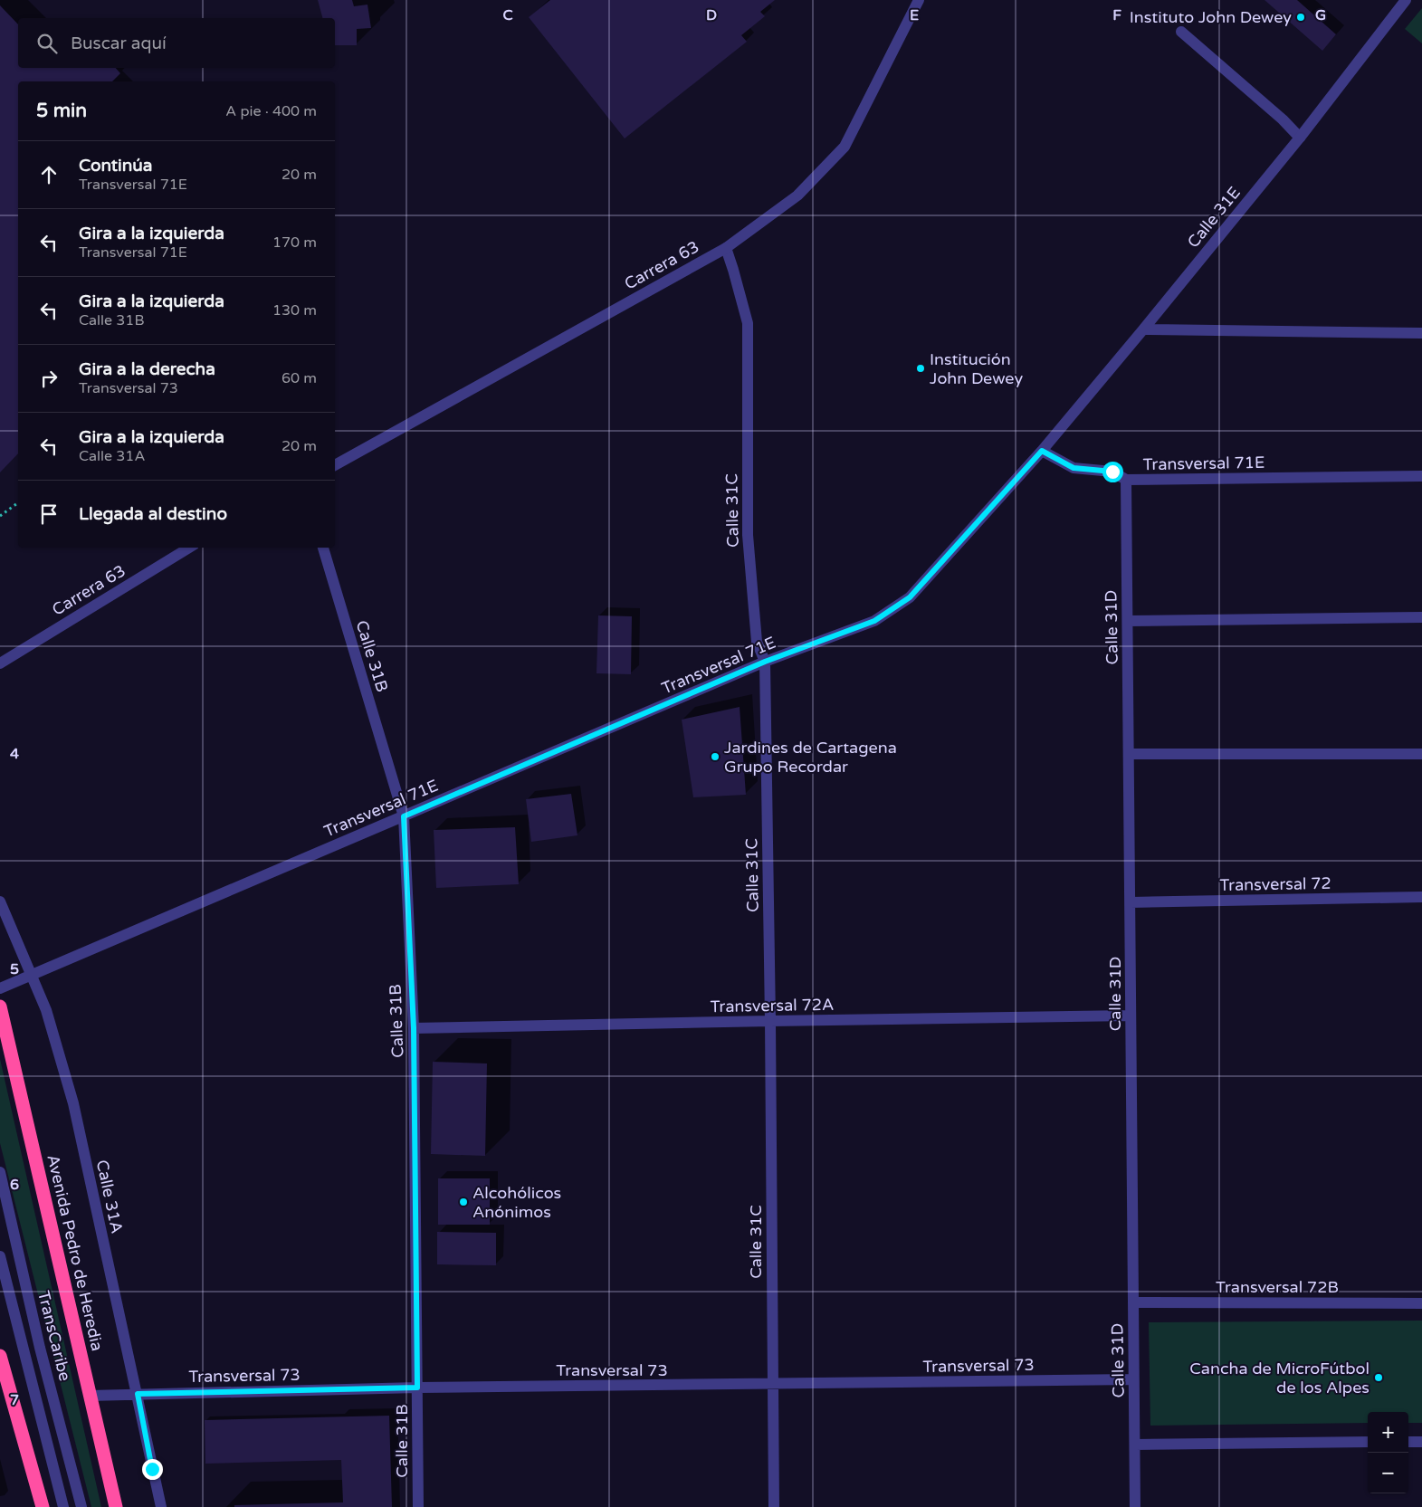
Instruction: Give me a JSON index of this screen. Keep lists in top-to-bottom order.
{
  "streets": {
    "highway": ["Avenida Pedro de Heredia"],
    "street": [
      "Calle 31E",
      "Carrera 63",
      "Transversal 71E",
      "Calle 31C",
      "Calle 31D",
      "Calle 31B",
      "Transversal 72",
      "Transversal 72A",
      "Calle 31A",
      "Transversal 72B",
      "TransCaribe",
      "Transversal 73"
    ]
  },
  "crossings": [
    ["Calle 31E", "Transversal 71E"],
    ["Carrera 63", "Calle 31C"],
    ["Transversal 71E", "Calle 31C"],
    ["Transversal 71E", "Calle 31D"],
    ["Transversal 71E", "Calle 31B"],
    ["Transversal 71E", "Calle 31A"],
    ["Calle 31C", "Transversal 72A"],
    ["Calle 31C", "Transversal 73"],
    ["Calle 31D", "Transversal 72"],
    ["Calle 31D", "Transversal 72A"],
    ["Calle 31D", "Transversal 72B"],
    ["Calle 31D", "Transversal 73"],
    ["Calle 31B", "Transversal 72A"],
    ["Calle 31B", "Transversal 73"],
    ["Calle 31A", "Transversal 73"],
    ["Avenida Pedro de Heredia", "Transversal 73"]
  ],
  "places": [
    "Instituto John Dewey",
    "Institución John Dewey",
    "Jardines de Cartagena Grupo Recordar",
    "Alcohólicos Anónimos",
    "Cancha de MicroFútbol de los Alpes"
  ],
  "page": {
    "search": "Buscar aquí",
    "heading": ["5 min", "A pie · 400 m"],
    "list": [
      ["Continúa", "Transversal 71E", "20 m"],
      ["Gira a la izquierda", "Transversal 71E", "170 m"],
      ["Gira a la izquierda", "Calle 31B", "130 m"],
      ["Gira a la derecha", "Transversal 73", "60 m"],
      ["Gira a la izquierda", "Calle 31A", "20 m"],
      "Llegada al destino"
    ],
    "map_buttons": ["+", "−"]
  },
  "grid": {
    "columns": [
      "C",
      "D",
      "E",
      "F",
      "G"
    ],
    "rows": [
      "4",
      "5",
      "6",
      "7"
    ]
  }
}
